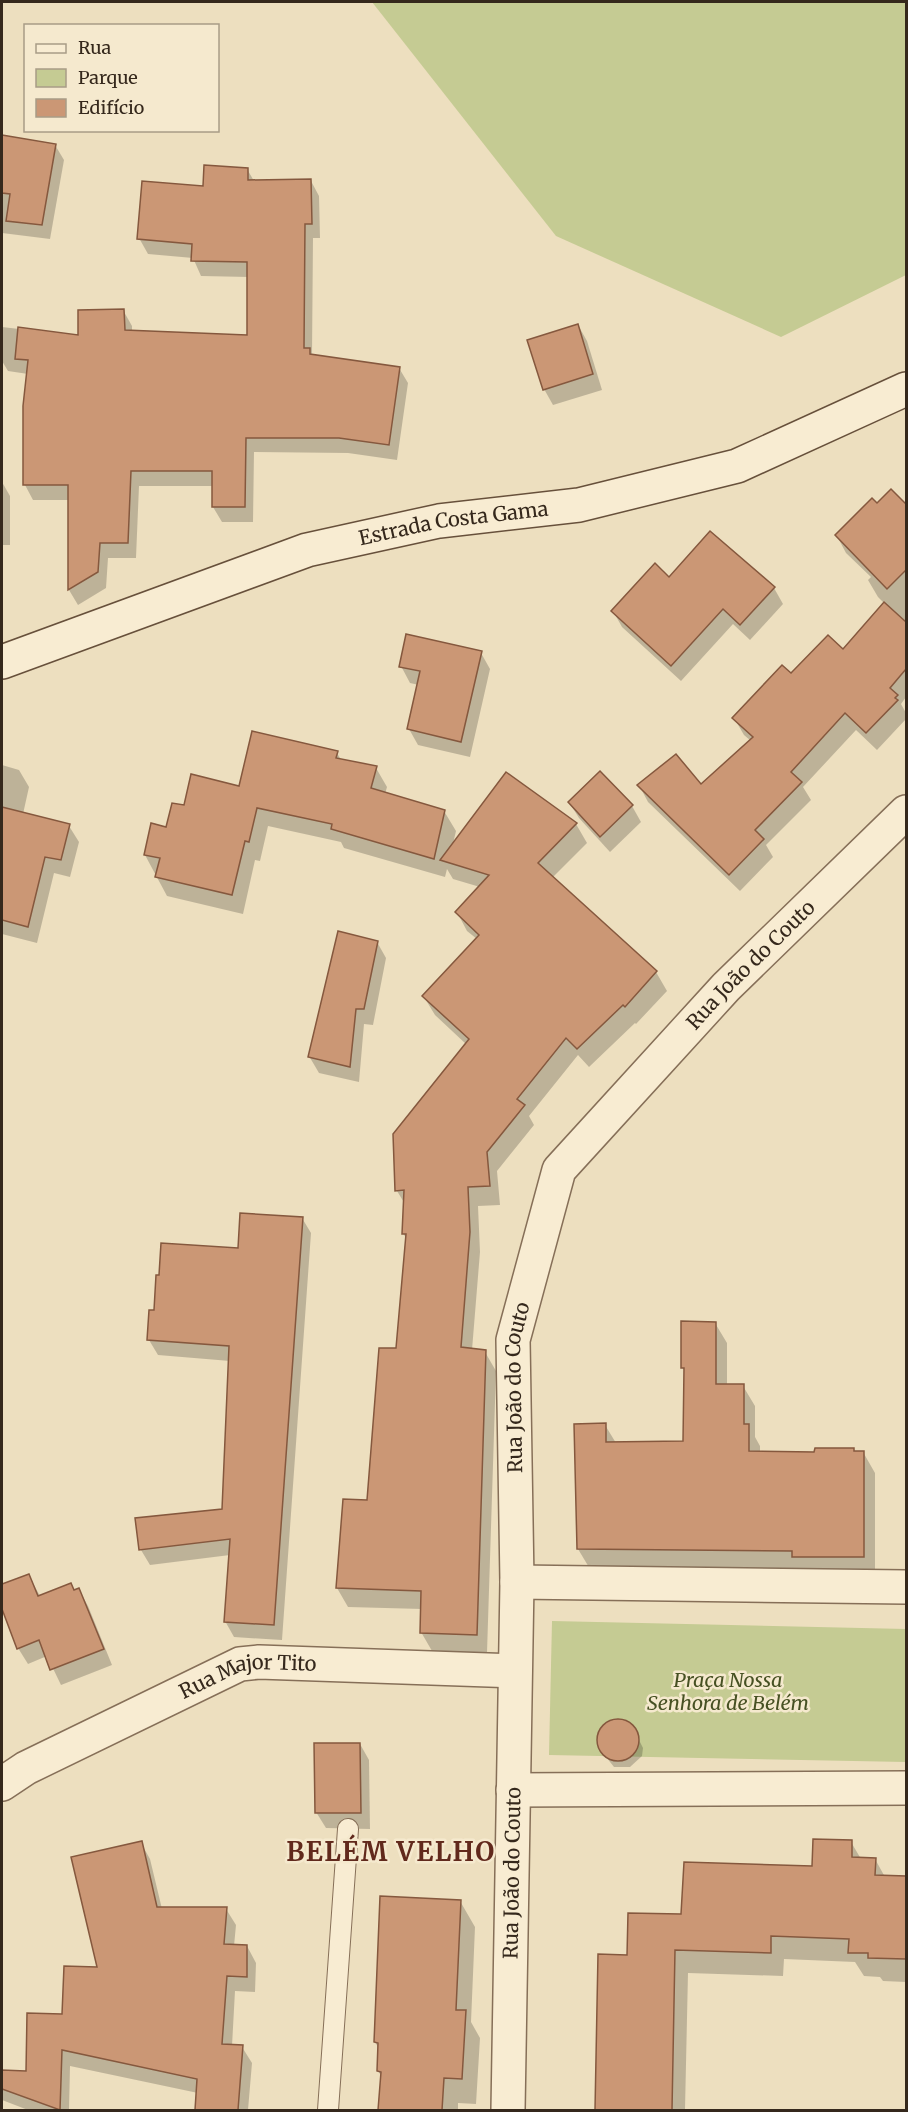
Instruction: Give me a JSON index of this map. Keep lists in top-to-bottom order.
{
  "streets": {
    "street": ["Estrada Costa Gama", "Rua João do Couto", "Rua Major Tito"]
  },
  "crossings": [
    ["Rua João do Couto", "Rua Major Tito"]
  ],
  "districts": ["BELÉM VELHO"],
  "parks": ["Praça Nossa Senhora de Belém"],
  "legend": ["Rua", "Parque", "Edifício"]
}
